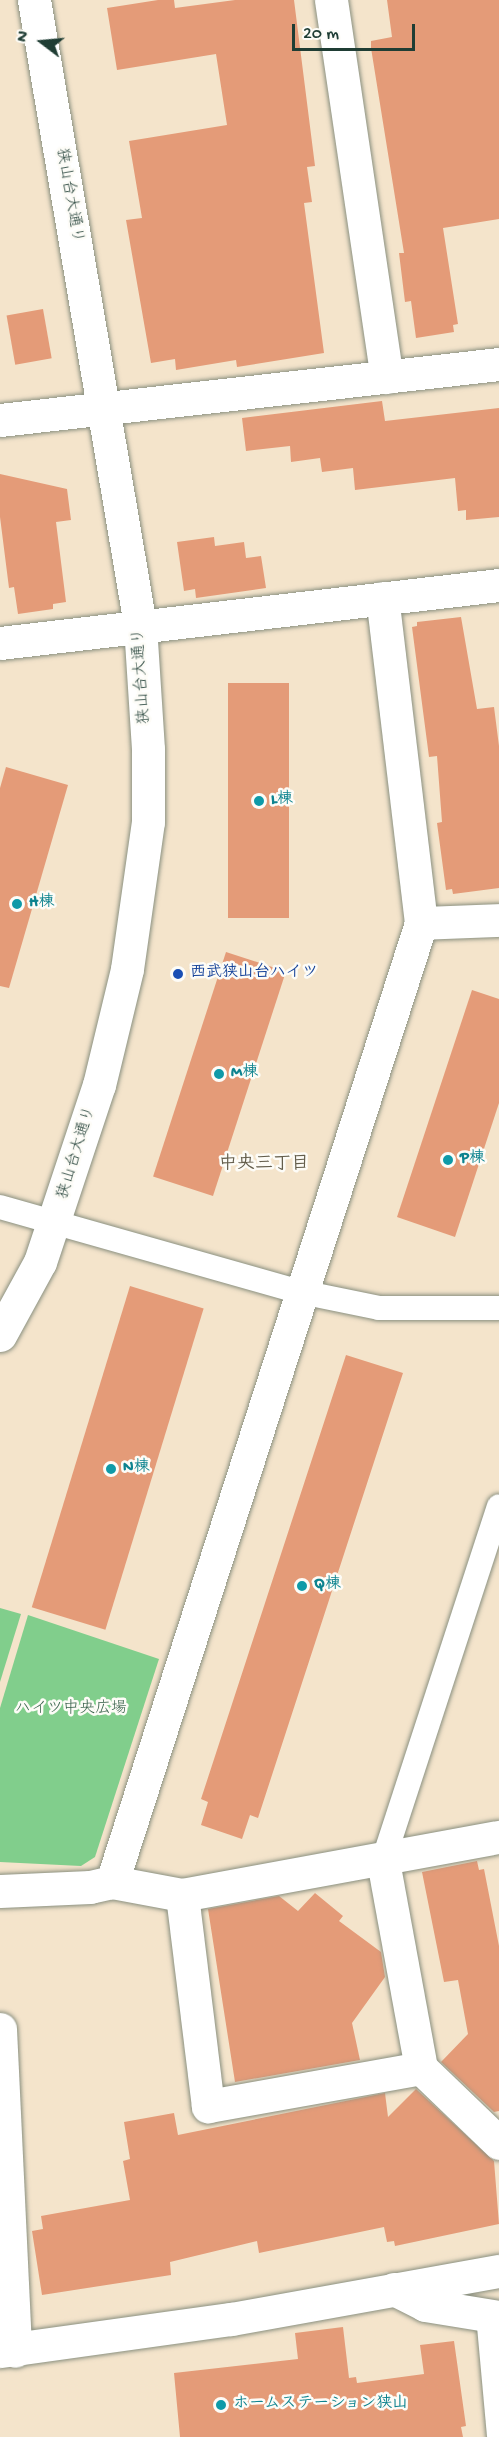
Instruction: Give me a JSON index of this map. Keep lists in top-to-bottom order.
{
  "streets": {
    "street": ["狭山台大通り"]
  },
  "districts": ["中央三丁目"],
  "parks": ["ハイツ中央広場"],
  "places": [
    "L棟",
    "H棟",
    "西武狭山台ハイツ",
    "M棟",
    "P棟",
    "N棟",
    "Q棟",
    "ホームステーション狭山"
  ],
  "scale_bar": "20 m",
  "north": "left"
}
